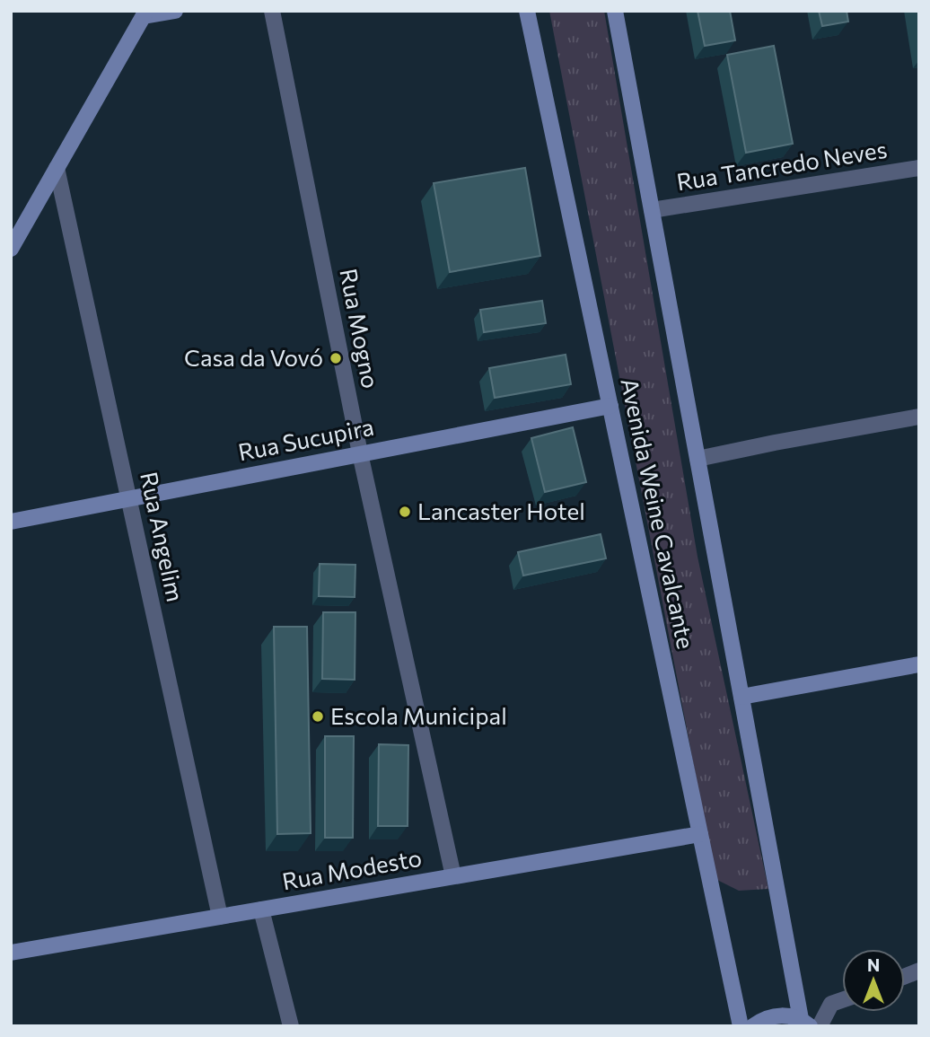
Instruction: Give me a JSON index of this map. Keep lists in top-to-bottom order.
{
  "streets": {
    "main road": ["Rua Sucupira", "Avenida Weine Cavalcante", "Rua Modesto"],
    "street": ["Rua Tancredo Neves", "Rua Mogno", "Rua Angelim"]
  },
  "crossings": [
    ["Rua Tancredo Neves", "Avenida Weine Cavalcante"],
    ["Rua Mogno", "Rua Sucupira"],
    ["Rua Mogno", "Rua Modesto"],
    ["Rua Sucupira", "Avenida Weine Cavalcante"],
    ["Rua Sucupira", "Rua Angelim"],
    ["Avenida Weine Cavalcante", "Rua Modesto"],
    ["Rua Angelim", "Rua Modesto"]
  ],
  "places": ["Casa da Vovó", "Lancaster Hotel", "Escola Municipal"],
  "north": "top"
}
